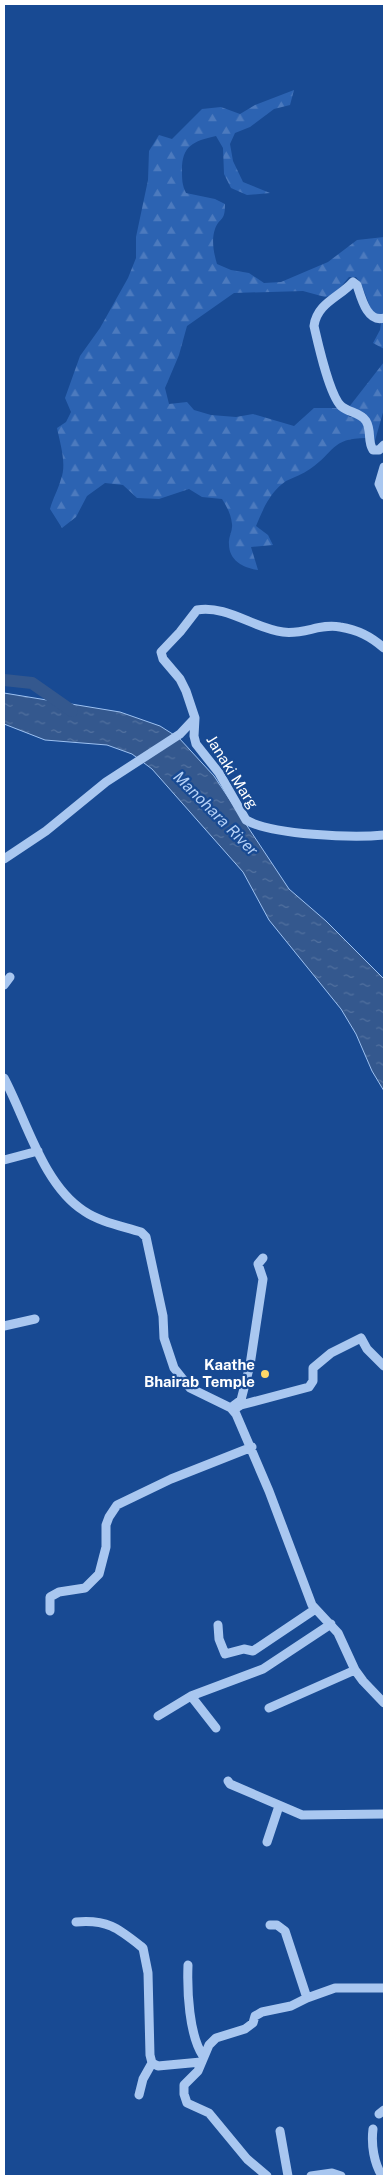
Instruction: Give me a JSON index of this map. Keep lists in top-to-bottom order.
{
  "streets": {
    "street": ["Janaki Marg"]
  },
  "water": ["Manohara River"],
  "places": ["Kaathe Bhairab Temple"]
}
